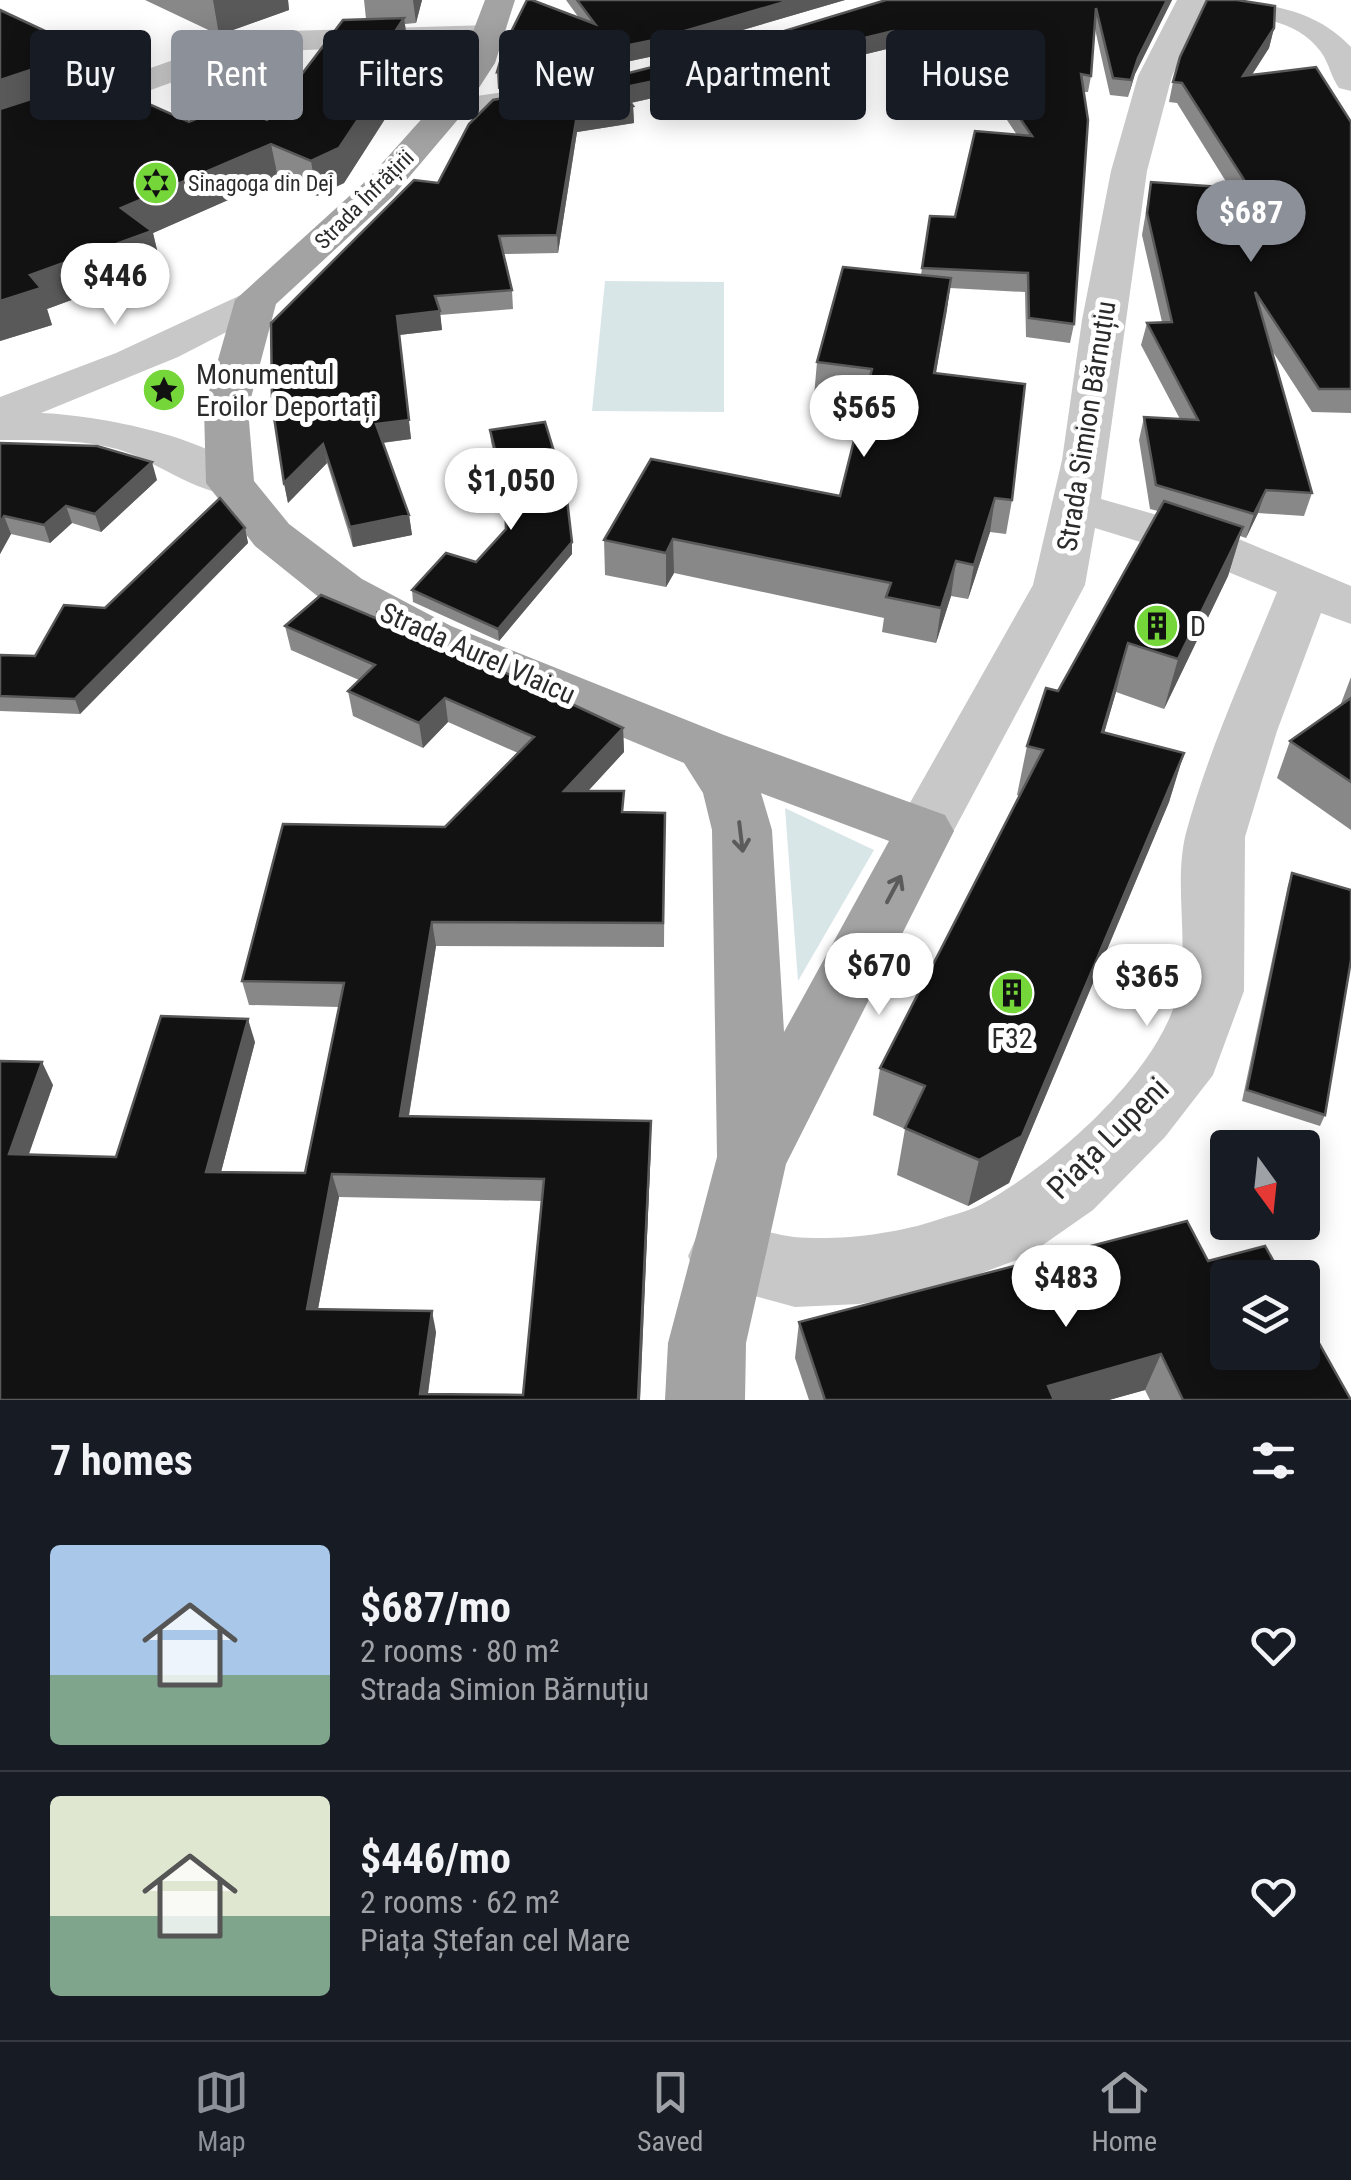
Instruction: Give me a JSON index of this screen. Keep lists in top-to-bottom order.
{
  "streets": {
    "main road": ["Strada Înfrățirii", "Strada Aurel Vlaicu"],
    "street": ["Strada Simion Bărnuțiu", "Piața Lupeni"]
  },
  "places": {
    "synagogue": ["Sinagoga din Dej"],
    "place": ["Monumentul Eroilor Deportați"],
    "building": ["D", "F32"]
  },
  "north": "bottom",
  "page": {
    "chip": [
      "Buy",
      "Rent",
      "Filters",
      "New",
      "Apartment",
      "House"
    ],
    "price": [
      "$687",
      "$446",
      "$565",
      "$1,050",
      "$670",
      "$365",
      "$483"
    ],
    "heading": "7 homes",
    "list": [
      {
        "name": "$687/mo",
        "note": "2 rooms · 80 m² · Strada Simion Bărnuțiu"
      },
      {
        "name": "$446/mo",
        "note": "2 rooms · 62 m² · Piața Ștefan cel Mare"
      }
    ],
    "tabs": ["Map", "Saved", "Home"]
  }
}
